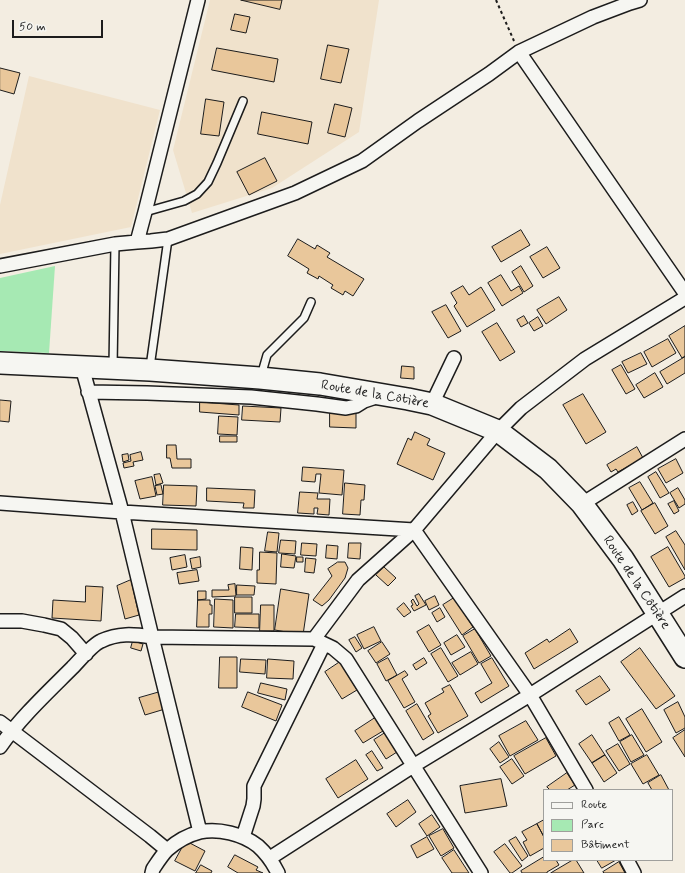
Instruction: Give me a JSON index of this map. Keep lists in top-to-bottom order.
{
  "streets": {
    "main road": ["Route de la Côtière"]
  },
  "legend": ["Route", "Parc", "Bâtiment"],
  "scale_bar": "50 m"
}
